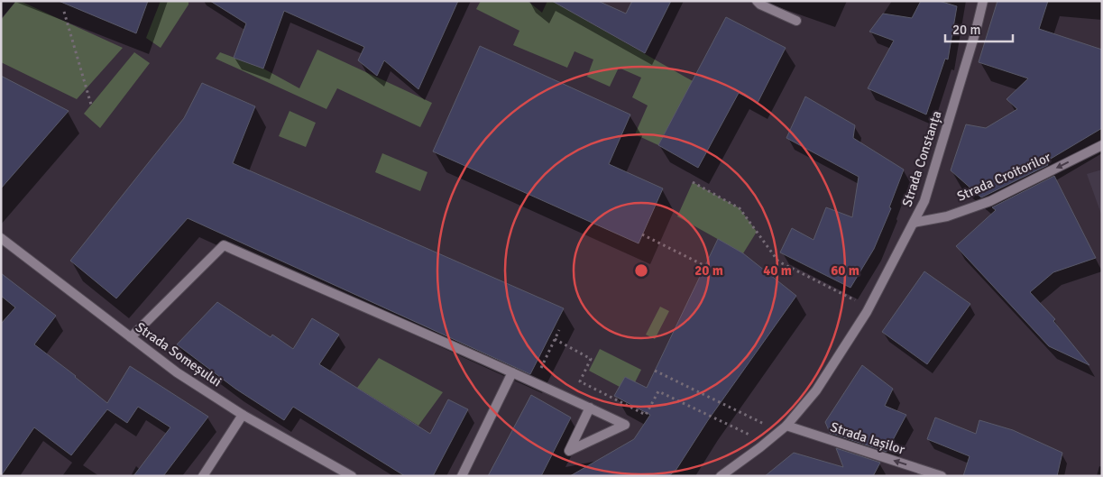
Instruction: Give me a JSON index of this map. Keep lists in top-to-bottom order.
{
  "streets": {
    "street": [
      "Strada Constanța",
      "Strada Croitorilor",
      "Strada Someșului",
      "Strada Iașilor"
    ]
  },
  "crossings": [
    ["Strada Constanța", "Strada Croitorilor"],
    ["Strada Constanța", "Strada Iașilor"]
  ],
  "one_way": ["Strada Croitorilor", "Strada Iașilor"],
  "scale_bar": "20 m",
  "rings": ["20 m", "40 m", "60 m"]
}
